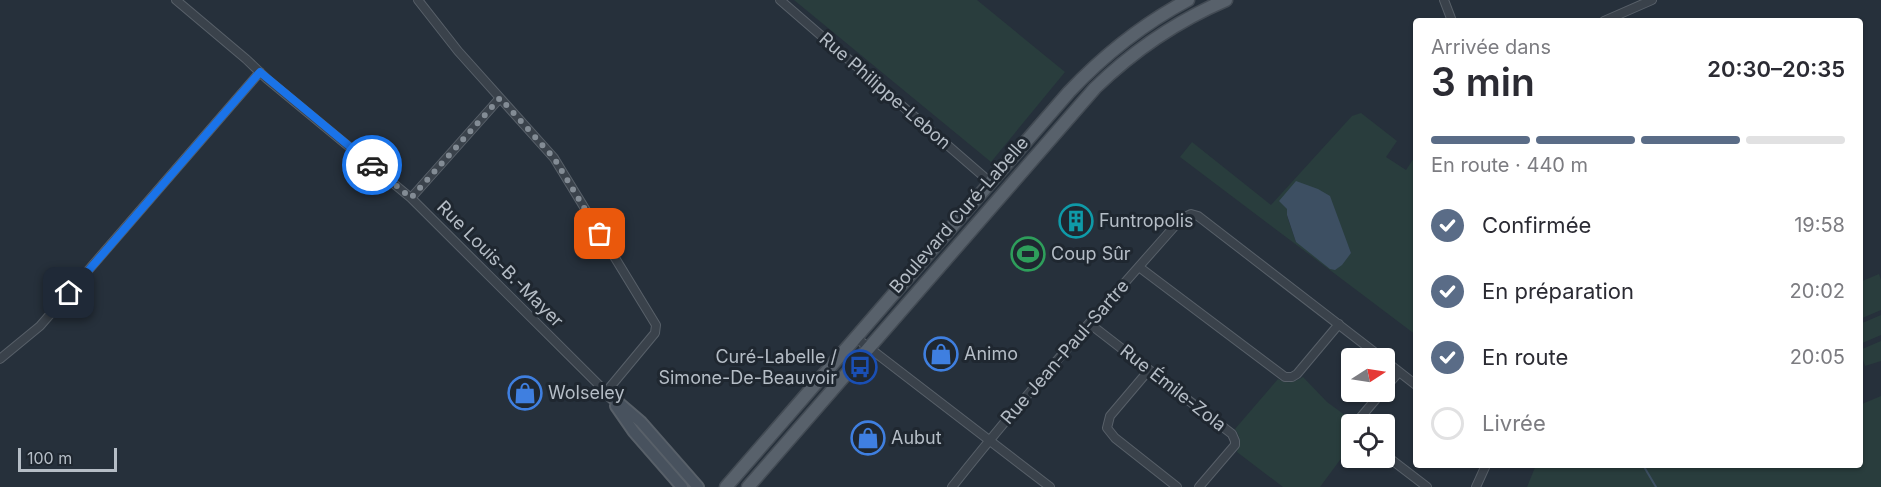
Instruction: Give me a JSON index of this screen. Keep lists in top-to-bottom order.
{
  "streets": {
    "main road": ["Boulevard Curé-Labelle"],
    "street": [
      "Rue Philippe-Lebon",
      "Rue Louis-B.-Mayer",
      "Rue Jean-Paul-Sartre",
      "Rue Émile-Zola"
    ]
  },
  "crossings": [
    ["Rue Philippe-Lebon", "Boulevard Curé-Labelle"],
    ["Rue Jean-Paul-Sartre", "Rue Émile-Zola"]
  ],
  "places": {
    "building": ["Funtropolis"],
    "sports": ["Coup Sûr"],
    "shop": ["Animo", "Wolseley", "Aubut"],
    "bus stop": ["Curé-Labelle / Simone-De-Beauvoir"]
  },
  "scale_bar": "100 m",
  "north": "right",
  "page": {
    "heading": ["3 min", "Arrivée dans", "20:30–20:35"],
    "bar": "En route · 440 m",
    "list": [
      ["Confirmée", "19:58"],
      ["En préparation", "20:02"],
      ["En route", "20:05"],
      "Livrée"
    ],
    "scale": "100 m"
  }
}
